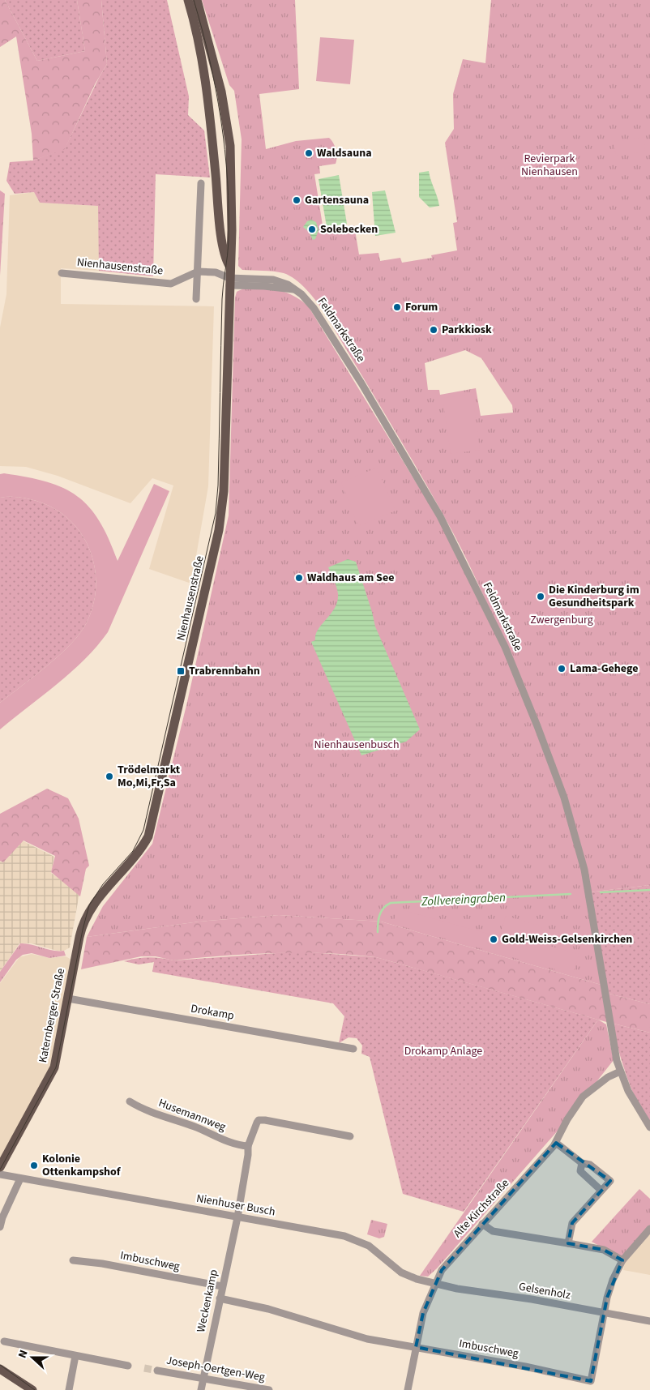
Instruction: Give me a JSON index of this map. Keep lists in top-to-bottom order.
{
  "streets": {
    "main road": ["Nienhausenstraße", "Katernberger Straße"],
    "street": [
      "Feldmarkstraße",
      "Drokamp",
      "Husemannweg",
      "Nienhuser Busch",
      "Alte Kirchstraße",
      "Imbuschweg",
      "Gelsenholz",
      "Weckenkamp",
      "Joseph-Oertgen-Weg"
    ]
  },
  "crossings": [
    ["Nienhausenstraße", "Feldmarkstraße"],
    ["Nienhausenstraße", "Katernberger Straße"],
    ["Feldmarkstraße", "Alte Kirchstraße"],
    ["Drokamp", "Katernberger Straße"],
    ["Nienhuser Busch", "Alte Kirchstraße"],
    ["Nienhuser Busch", "Gelsenholz"],
    ["Nienhuser Busch", "Weckenkamp"],
    ["Alte Kirchstraße", "Imbuschweg"],
    ["Alte Kirchstraße", "Gelsenholz"],
    ["Imbuschweg", "Gelsenholz"],
    ["Imbuschweg", "Weckenkamp"],
    ["Weckenkamp", "Joseph-Oertgen-Weg"]
  ],
  "water": ["Zollvereingraben"],
  "parks": [
    "Revierpark Nienhausen",
    "Zwergenburg",
    "Nienhausenbusch",
    "Drokamp Anlage"
  ],
  "places": {
    "other": [
      "Waldsauna",
      "Gartensauna",
      "Solebecken",
      "Forum",
      "Parkkiosk",
      "Waldhaus am See",
      "Die Kinderburg im Gesundheitspark",
      "Lama-Gehege",
      "Trödelmarkt Mo,Mi,Fr,Sa",
      "Gold-Weiss-Gelsenkirchen",
      "Kolonie Ottenkampshof"
    ],
    "transit": ["Trabrennbahn"]
  },
  "north": "left"
}
